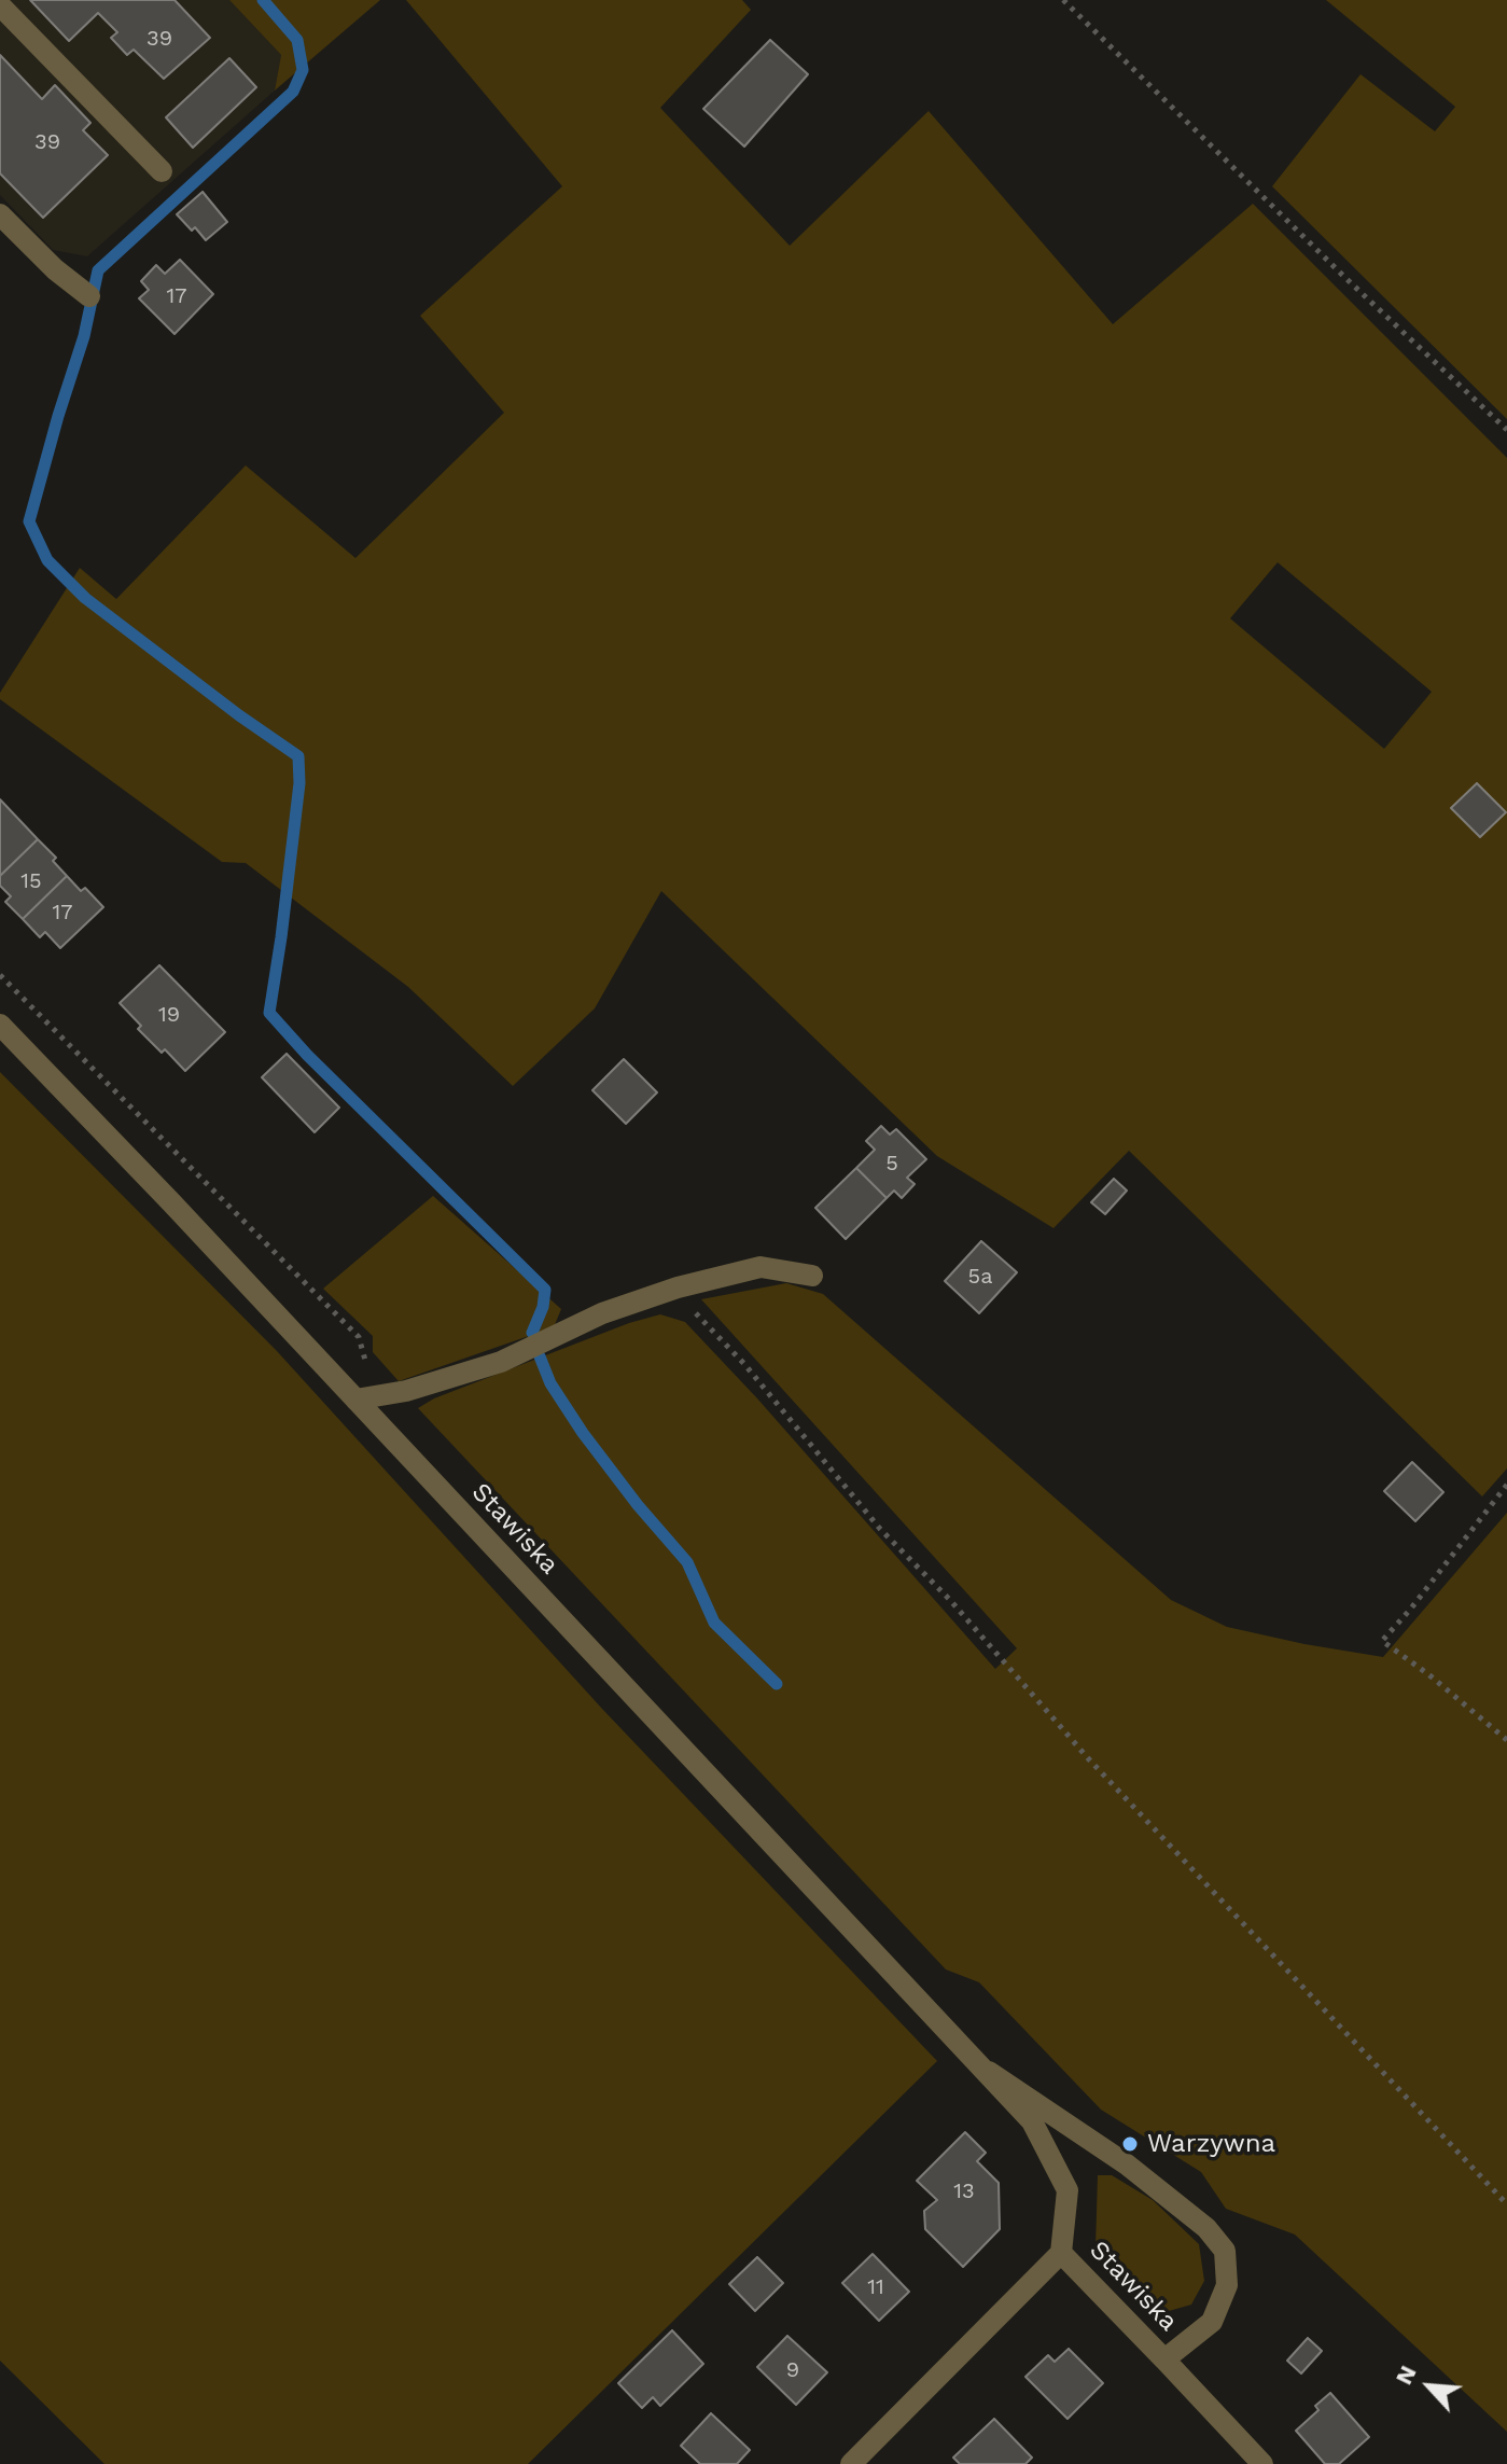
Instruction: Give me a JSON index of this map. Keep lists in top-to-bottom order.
{
  "streets": {
    "street": ["Stawiska"]
  },
  "places": ["Warzywna"],
  "house_numbers": [
    "39",
    "39",
    "17",
    "15",
    "17",
    "19",
    "5",
    "5a",
    "13",
    "11",
    "9"
  ],
  "north": "top left"
}
